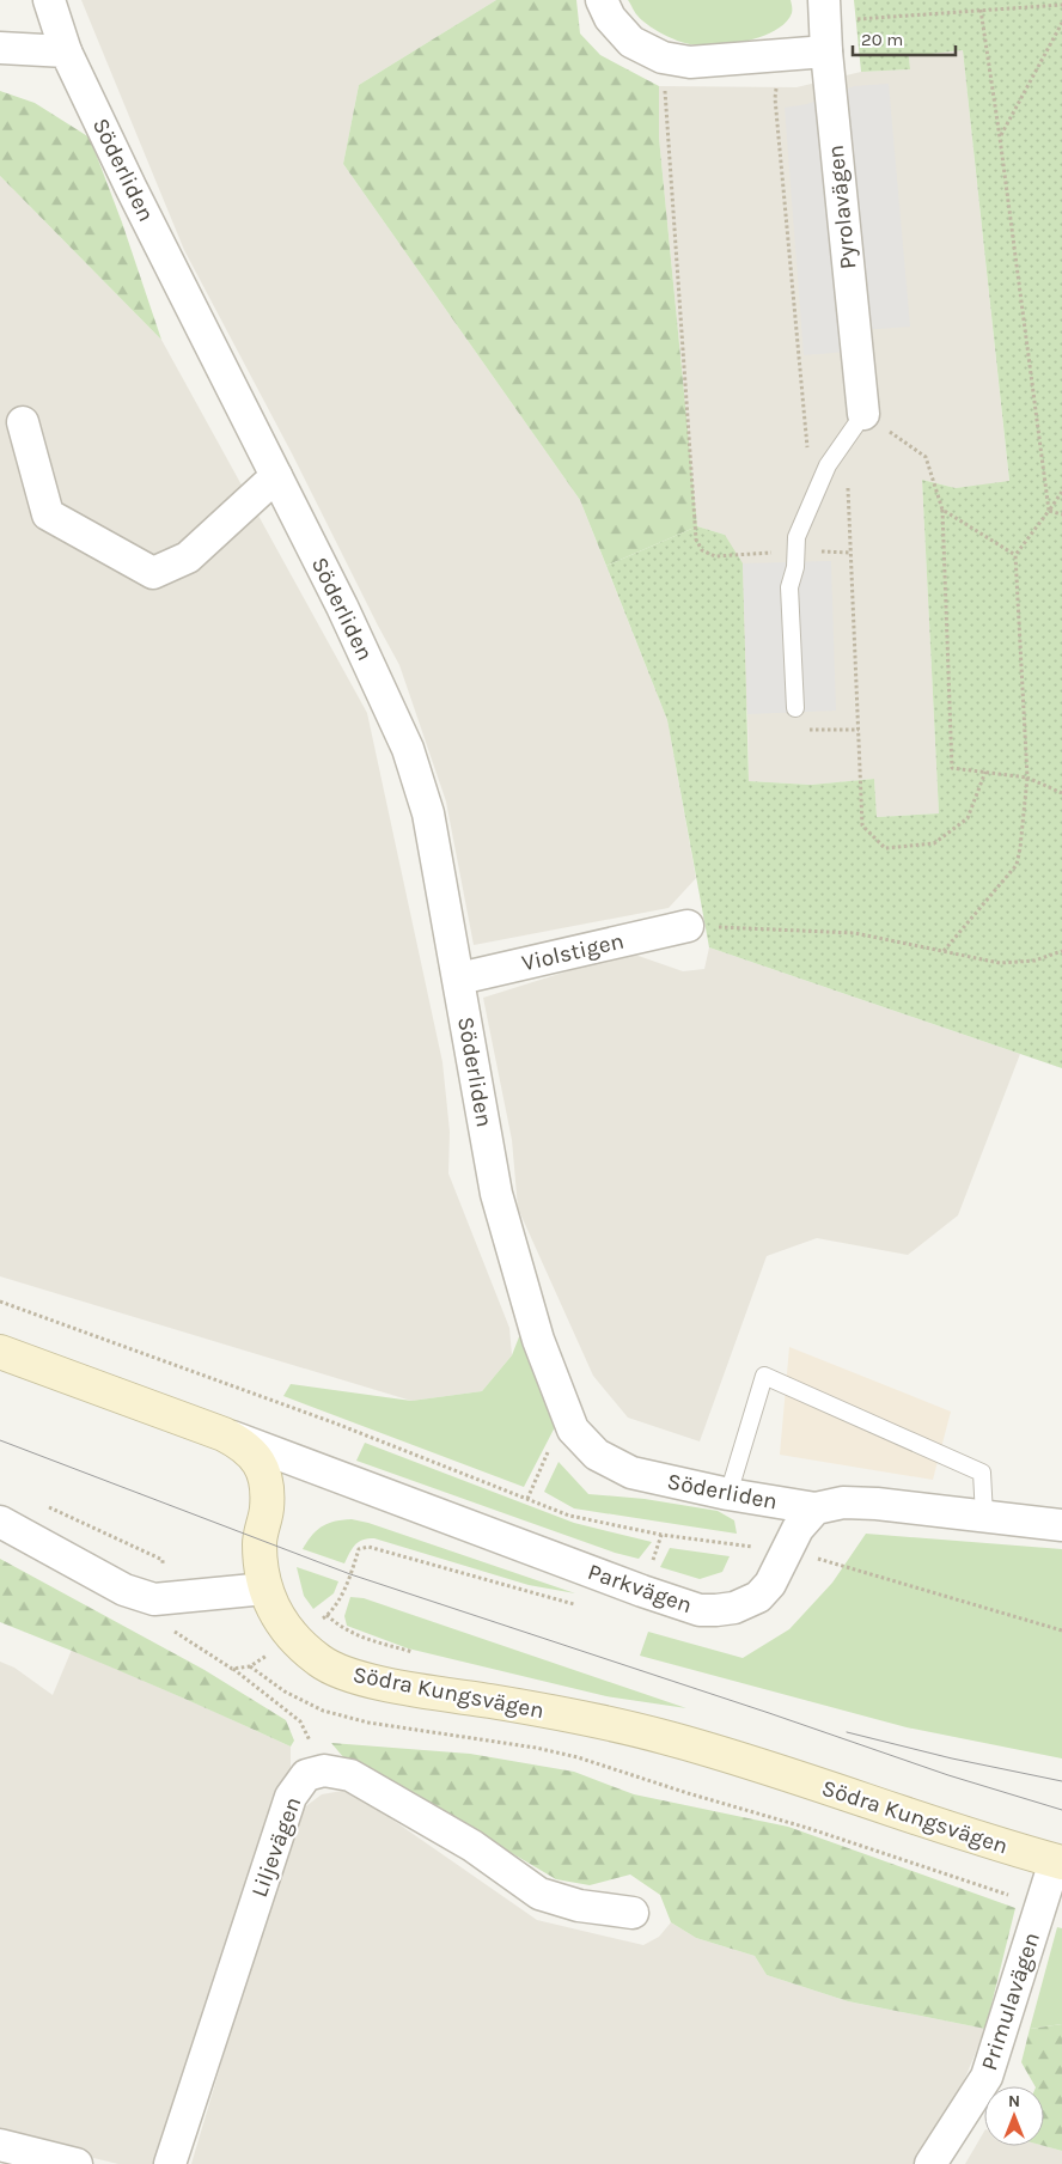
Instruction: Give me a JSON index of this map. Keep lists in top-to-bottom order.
{
  "streets": {
    "main road": ["Södra Kungsvägen"],
    "street": [
      "Söderliden",
      "Pyrolavägen",
      "Violstigen",
      "Parkvägen",
      "Liljevägen",
      "Primulavägen"
    ]
  },
  "crossings": [
    ["Söderliden", "Violstigen"],
    ["Söderliden", "Parkvägen"],
    ["Parkvägen", "Södra Kungsvägen"],
    ["Södra Kungsvägen", "Primulavägen"]
  ],
  "scale_bar": "20 m",
  "north": "top"
}
